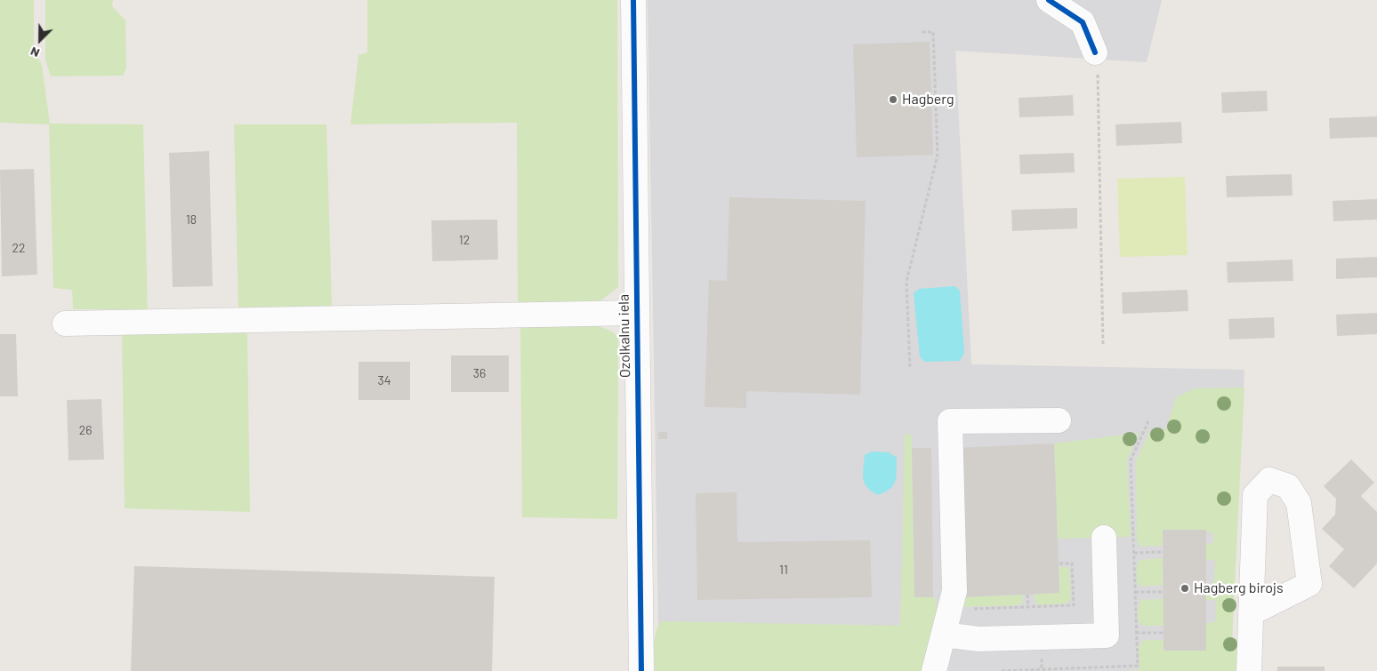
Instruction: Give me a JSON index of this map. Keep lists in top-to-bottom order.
{
  "streets": {
    "street": ["Ozolkalnu iela"]
  },
  "places": ["Hagberg", "Hagberg birojs"],
  "house_numbers": [
    "18",
    "12",
    "22",
    "36",
    "34",
    "26",
    "11"
  ],
  "north": "bottom left"
}
